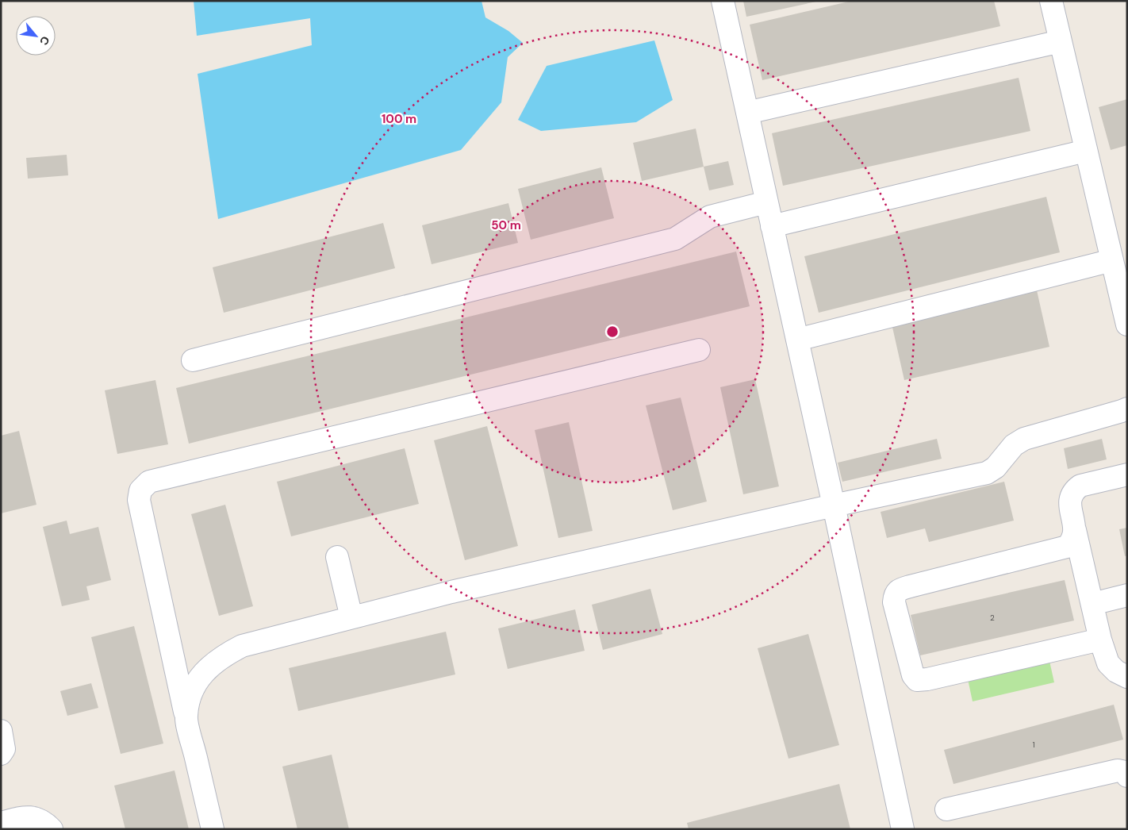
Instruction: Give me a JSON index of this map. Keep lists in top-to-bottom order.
{
  "house_numbers": ["2", "1"],
  "north": "bottom right",
  "rings": ["100 m", "50 m"]
}
